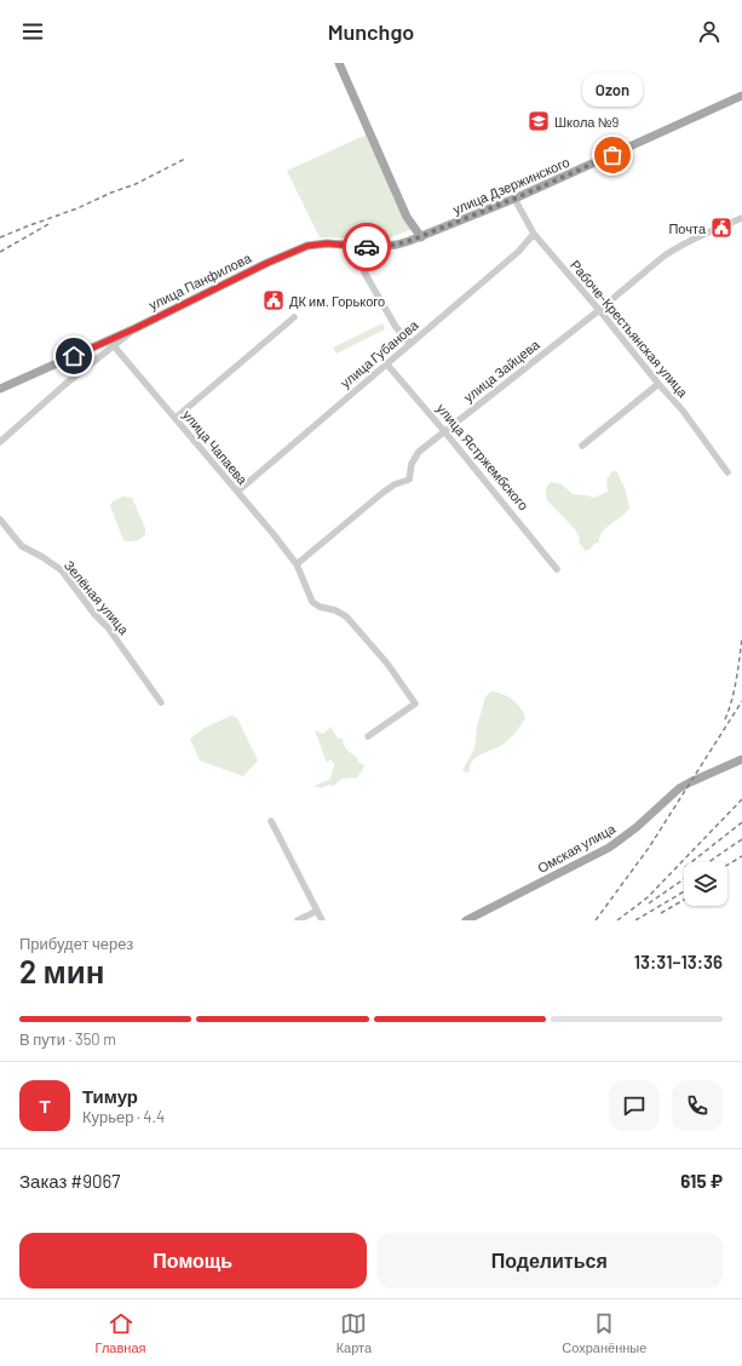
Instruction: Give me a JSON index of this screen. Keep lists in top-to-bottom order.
{
  "streets": {
    "main road": ["улица Дзержинского", "улица Панфилова", "Омская улица"],
    "street": [
      "Рабоче-Крестьянская улица",
      "улица Губанова",
      "улица Зайцева",
      "улица Чапаева",
      "улица Ястржембского",
      "Зелёная улица"
    ]
  },
  "crossings": [
    ["улица Дзержинского", "улица Панфилова"],
    ["улица Дзержинского", "Рабоче-Крестьянская улица"],
    ["улица Панфилова", "улица Чапаева"],
    ["Рабоче-Крестьянская улица", "улица Губанова"],
    ["Рабоче-Крестьянская улица", "улица Зайцева"],
    ["улица Губанова", "улица Чапаева"],
    ["улица Губанова", "улица Ястржембского"],
    ["улица Зайцева", "улица Чапаева"],
    ["улица Зайцева", "улица Ястржембского"]
  ],
  "places": {
    "school or university": ["Школа №9"],
    "other": ["Ozon"],
    "public building": ["Почта", "ДК им. Горького"]
  },
  "page": {
    "header": "Munchgo",
    "bubble": "Ozon",
    "heading": ["2 мин", "Прибудет через", "13:31–13:36"],
    "panel": [
      "Тимур",
      "Курьер · 4.4",
      "Заказ #9067",
      "615 ₽"
    ],
    "bar": "В пути · 350 m",
    "round": "Т",
    "buttons": ["Помощь", "Поделиться"],
    "tabs": ["Главная", "Карта", "Сохранённые"]
  }
}
